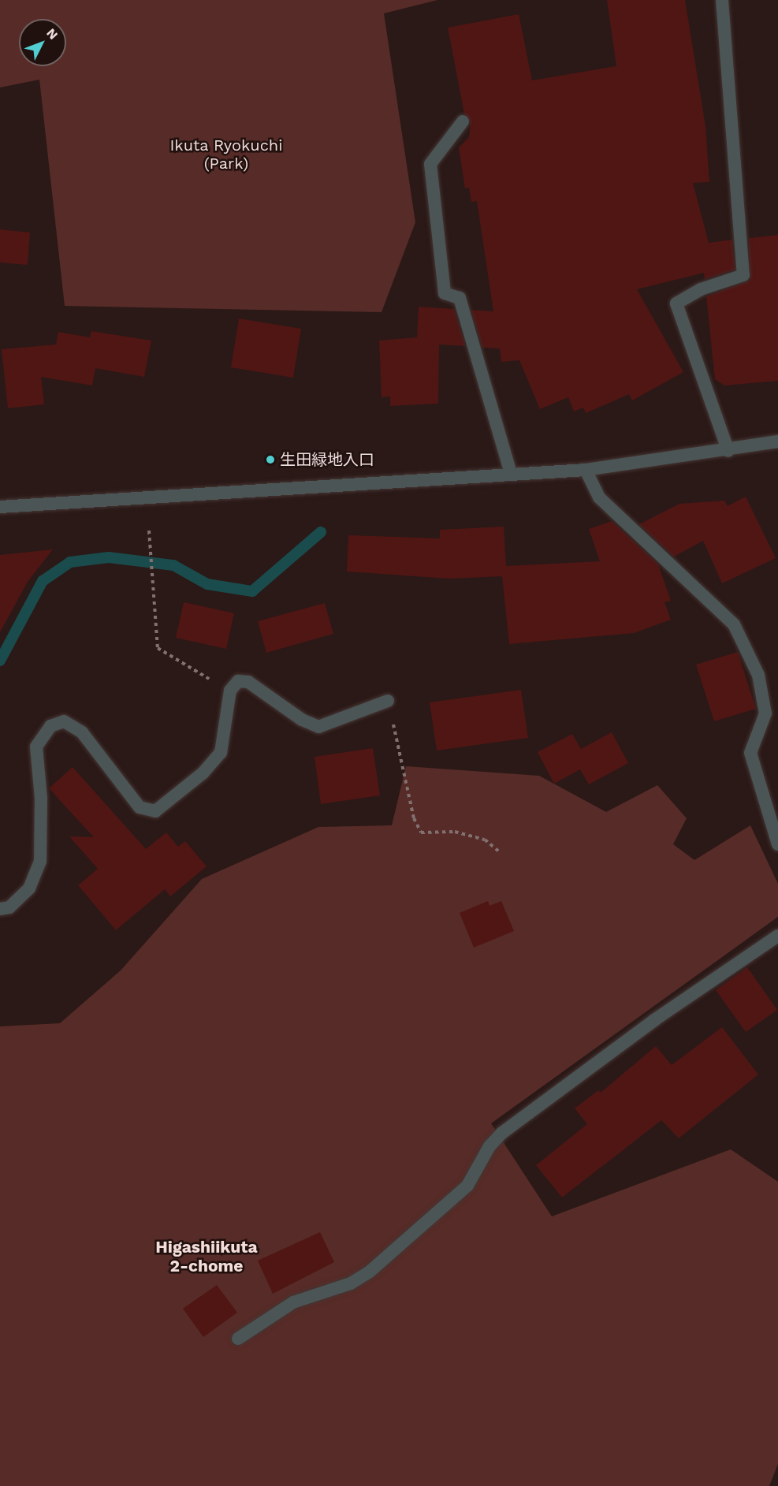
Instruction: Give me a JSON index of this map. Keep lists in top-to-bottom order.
{
  "districts": ["Higashiikuta 2-chome"],
  "parks": ["Ikuta Ryokuchi (Park)"],
  "places": ["生田緑地入口"],
  "north": "top right"
}
